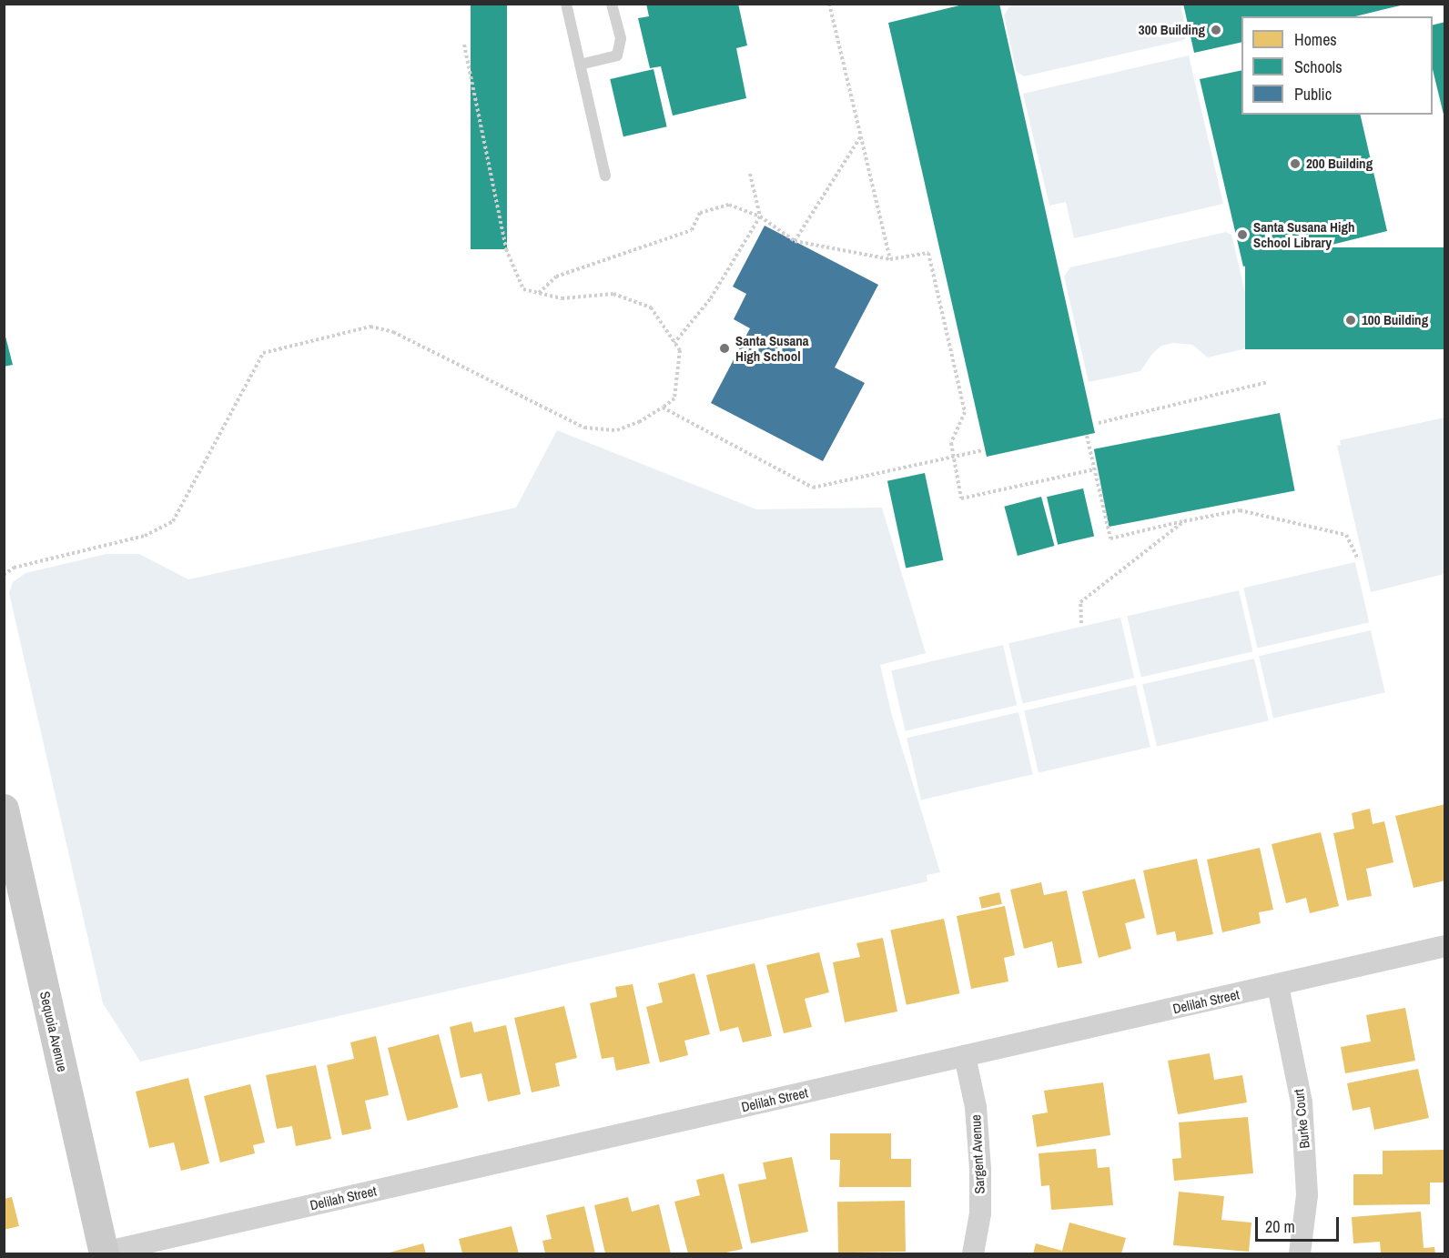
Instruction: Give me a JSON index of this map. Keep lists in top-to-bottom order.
{
  "streets": {
    "main road": ["Sequoia Avenue"],
    "street": ["Delilah Street", "Burke Court", "Sargent Avenue"]
  },
  "crossings": [
    ["Delilah Street", "Sequoia Avenue"],
    ["Delilah Street", "Burke Court"],
    ["Delilah Street", "Sargent Avenue"]
  ],
  "places": [
    "300 Building",
    "200 Building",
    "Santa Susana High School Library",
    "100 Building",
    "Santa Susana High School"
  ],
  "legend": ["Homes", "Schools", "Public"],
  "scale_bar": "20 m"
}
